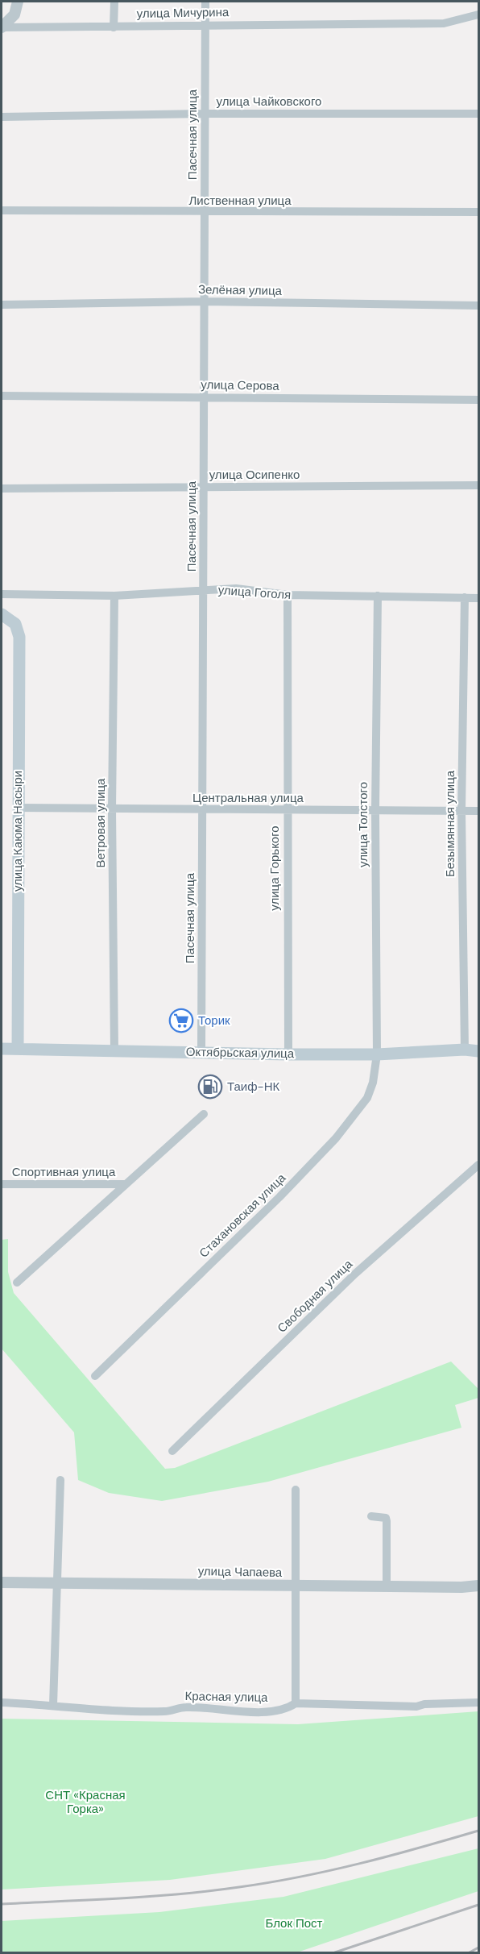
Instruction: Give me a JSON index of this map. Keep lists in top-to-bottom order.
{
  "streets": {
    "main road": ["улица Каюма Насыри", "Октябрьская улица"],
    "street": [
      "улица Мичурина",
      "улица Чайковского",
      "Пасечная улица",
      "Лиственная улица",
      "Зелёная улица",
      "улица Серова",
      "улица Осипенко",
      "улица Гоголя",
      "Центральная улица",
      "Ветровая улица",
      "Безымянная улица",
      "улица Толстого",
      "улица Горького",
      "Спортивная улица",
      "Стахановская улица",
      "Свободная улица",
      "улица Чапаева",
      "Красная улица"
    ]
  },
  "crossings": [
    ["улица Мичурина", "Пасечная улица"],
    ["улица Чайковского", "Пасечная улица"],
    ["Пасечная улица", "Лиственная улица"],
    ["Пасечная улица", "Зелёная улица"],
    ["Пасечная улица", "улица Серова"],
    ["Пасечная улица", "улица Осипенко"],
    ["Пасечная улица", "улица Гоголя"],
    ["Пасечная улица", "Центральная улица"],
    ["Пасечная улица", "Октябрьская улица"],
    ["улица Гоголя", "Ветровая улица"],
    ["улица Гоголя", "Безымянная улица"],
    ["улица Гоголя", "улица Толстого"],
    ["улица Гоголя", "улица Горького"],
    ["Центральная улица", "Ветровая улица"],
    ["Центральная улица", "Безымянная улица"],
    ["Центральная улица", "улица Толстого"],
    ["Центральная улица", "улица Каюма Насыри"],
    ["Центральная улица", "улица Горького"],
    ["Ветровая улица", "Октябрьская улица"],
    ["Безымянная улица", "Октябрьская улица"],
    ["улица Толстого", "Октябрьская улица"],
    ["улица Толстого", "Стахановская улица"],
    ["улица Каюма Насыри", "Октябрьская улица"],
    ["улица Горького", "Октябрьская улица"],
    ["Октябрьская улица", "Стахановская улица"]
  ],
  "parks": ["СНТ «Красная Горка»", "Блок Пост"],
  "places": {
    "supermarket": ["Торик"],
    "fuel station": ["Таиф-НК"]
  }
}
